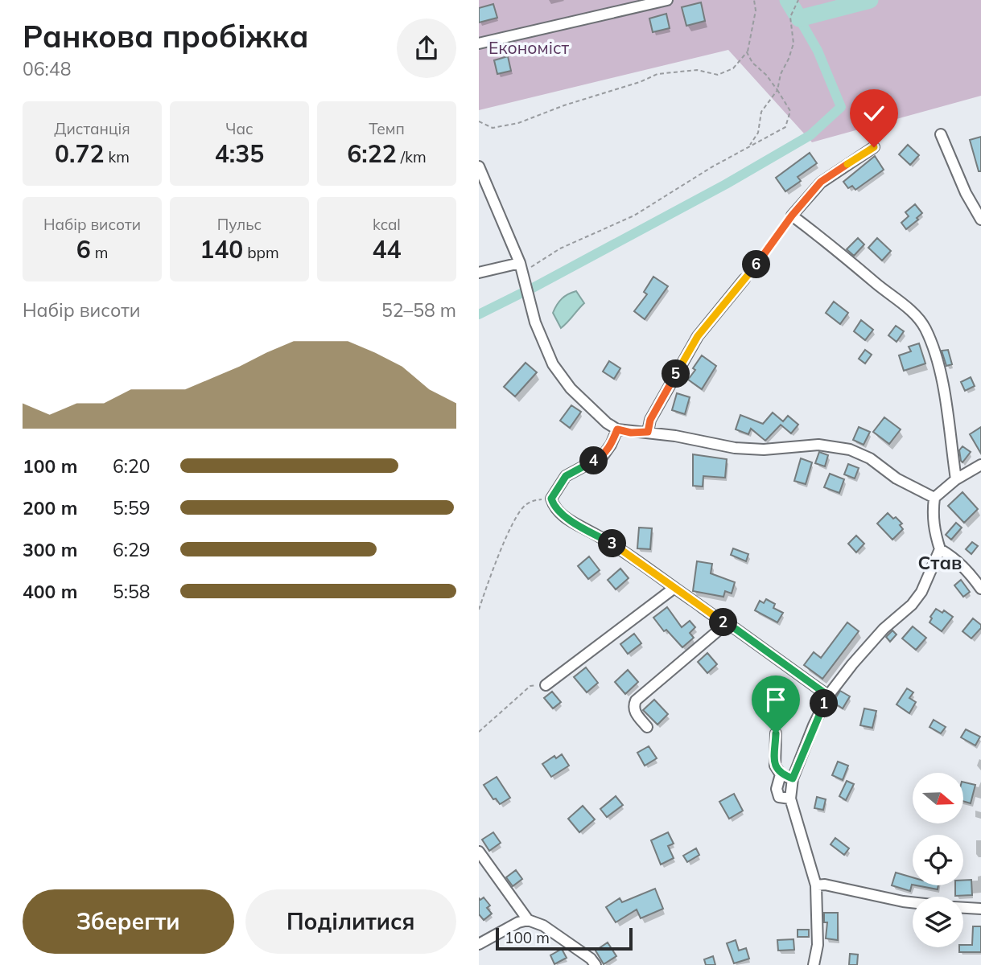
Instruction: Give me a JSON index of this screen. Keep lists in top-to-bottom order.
{
  "districts": ["Став"],
  "parks": ["Економіст"],
  "scale_bar": "100 m",
  "north": "right",
  "page": {
    "heading": ["Ранкова пробіжка", "06:48"],
    "stats": [
      ["Дистанція", "0.72 km"],
      ["Час", "4:35"],
      ["Темп", "6:22 /km"],
      ["Набір висоти", "6 m"],
      ["Пульс", "140 bpm"],
      ["kcal", "44"]
    ],
    "pins": [
      "6",
      "5",
      "4",
      "3",
      "2",
      "1"
    ],
    "chart": ["Набір висоти", "52–58 m"],
    "list": [
      {
        "name": "100 m",
        "note": "6:20"
      },
      {
        "name": "200 m",
        "note": "5:59"
      },
      {
        "name": "300 m",
        "note": "6:29"
      },
      {
        "name": "400 m",
        "note": "5:58"
      }
    ],
    "buttons": ["Зберегти", "Поділитися"],
    "scale": "100 m"
  }
}
